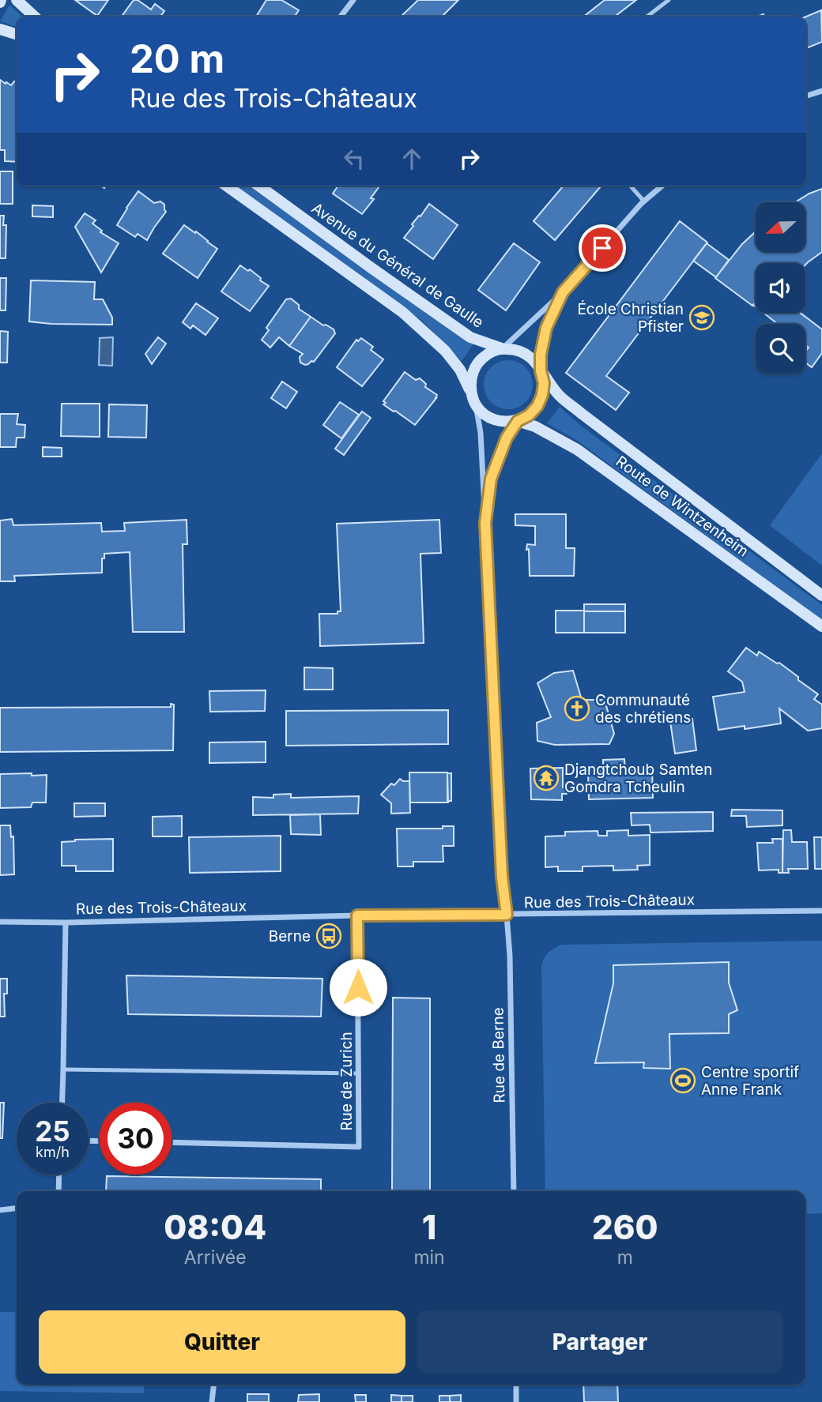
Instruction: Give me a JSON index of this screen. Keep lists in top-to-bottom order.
{
  "streets": {
    "main road": ["Avenue du Général de Gaulle", "Route de Wintzenheim"],
    "street": ["Rue des Trois-Châteaux", "Rue de Berne", "Rue de Zurich"]
  },
  "crossings": [
    ["Avenue du Général de Gaulle", "Route de Wintzenheim"],
    ["Rue des Trois-Châteaux", "Rue de Berne"],
    ["Rue des Trois-Châteaux", "Rue de Zurich"]
  ],
  "places": {
    "school or university": ["École Christian Pfister"],
    "church": ["Communauté des chrétiens"],
    "temple": ["Djangtchoub Samten Gomdra Tcheulin"],
    "bus stop": ["Berne"],
    "sports": ["Centre sportif Anne Frank"]
  },
  "north": "left",
  "page": {
    "turn": ["20 m", "Rue des Trois-Châteaux"],
    "speed": "25 km/h",
    "limit": "30",
    "eta": [
      "08:04",
      "Arrivée",
      "1",
      "min",
      "260",
      "m"
    ],
    "buttons": ["Quitter", "Partager"]
  }
}
